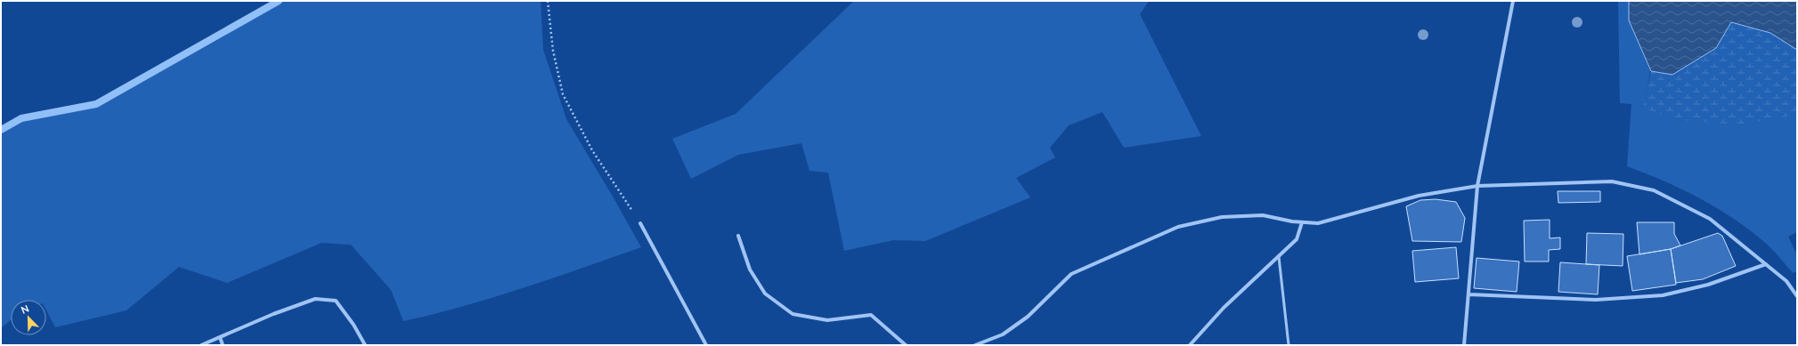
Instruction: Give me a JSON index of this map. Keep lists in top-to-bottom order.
{
  "north": "top left"
}
